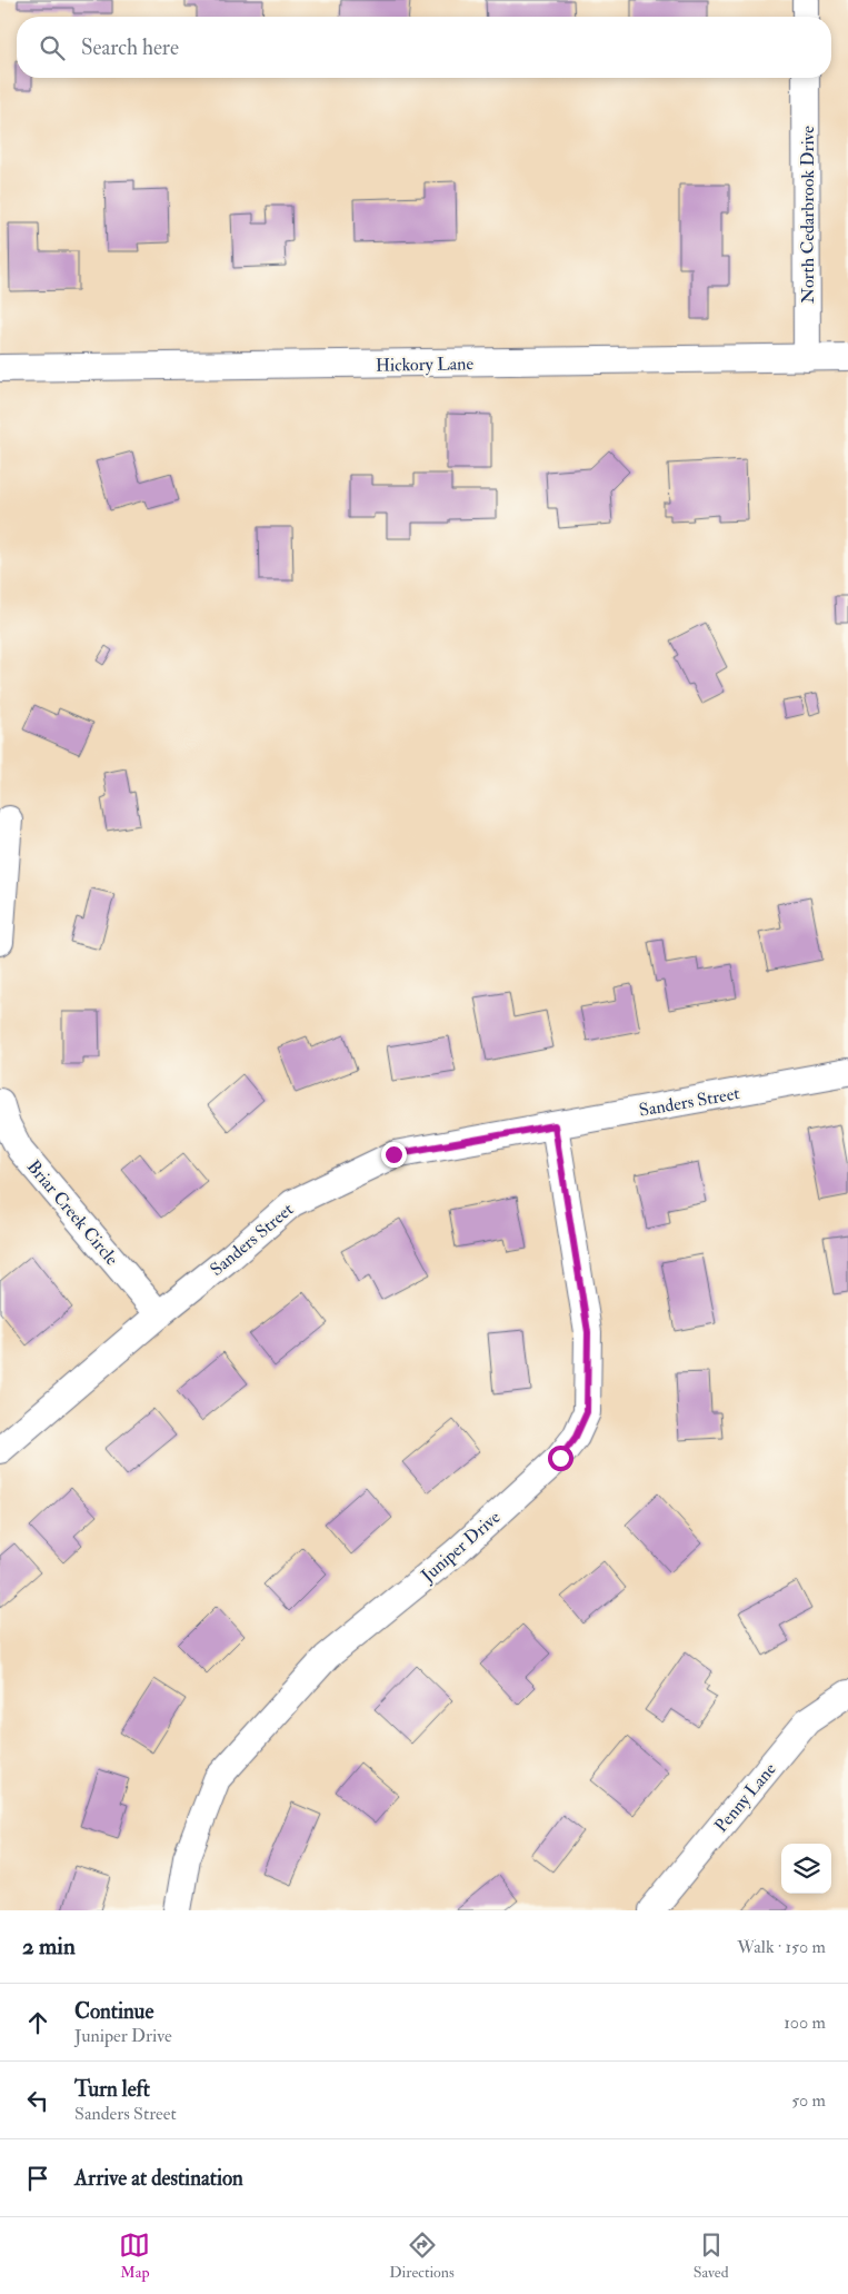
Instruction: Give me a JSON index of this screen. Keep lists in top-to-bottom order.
{
  "streets": {
    "street": [
      "North Cedarbrook Drive",
      "Hickory Lane",
      "Sanders Street",
      "Briar Creek Circle",
      "Juniper Drive",
      "Penny Lane"
    ]
  },
  "crossings": [
    ["North Cedarbrook Drive", "Hickory Lane"],
    ["Sanders Street", "Briar Creek Circle"],
    ["Sanders Street", "Juniper Drive"]
  ],
  "page": {
    "search": "Search here",
    "heading": ["2 min", "Walk · 150 m"],
    "list": [
      ["Continue", "Juniper Drive", "100 m"],
      ["Turn left", "Sanders Street", "50 m"],
      "Arrive at destination"
    ],
    "nav": ["Map", "Directions", "Saved"]
  }
}
